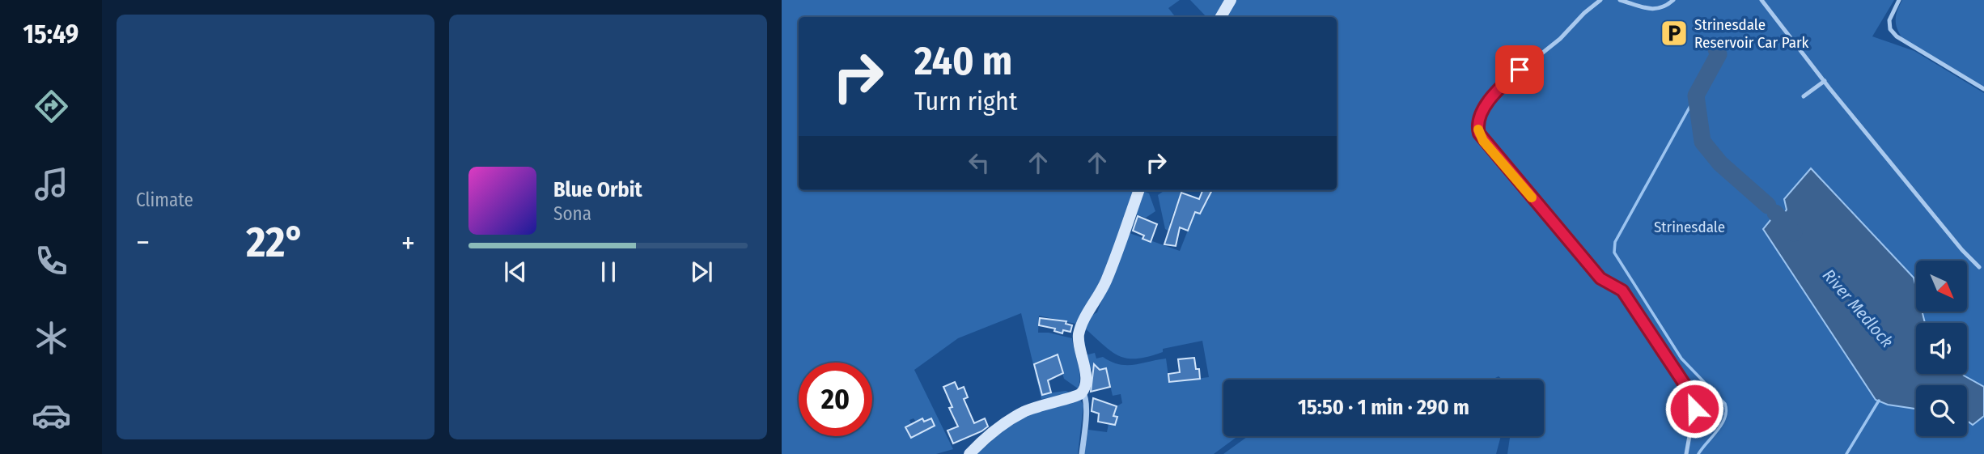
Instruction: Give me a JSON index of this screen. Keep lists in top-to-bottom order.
{
  "water": ["River Medlock"],
  "parks": ["Strinesdale"],
  "places": {
    "parking": ["Strinesdale Reservoir Car Park"]
  },
  "north": "bottom right",
  "page": {
    "tabs": "15:49",
    "tile": "Climate",
    "turn": ["240 m", "Turn right"],
    "song": ["Blue Orbit", "Sona"],
    "heat": ["−", "22°", "+"],
    "limit": "20",
    "trip": "15:50 · 1 min · 290 m"
  }
}
